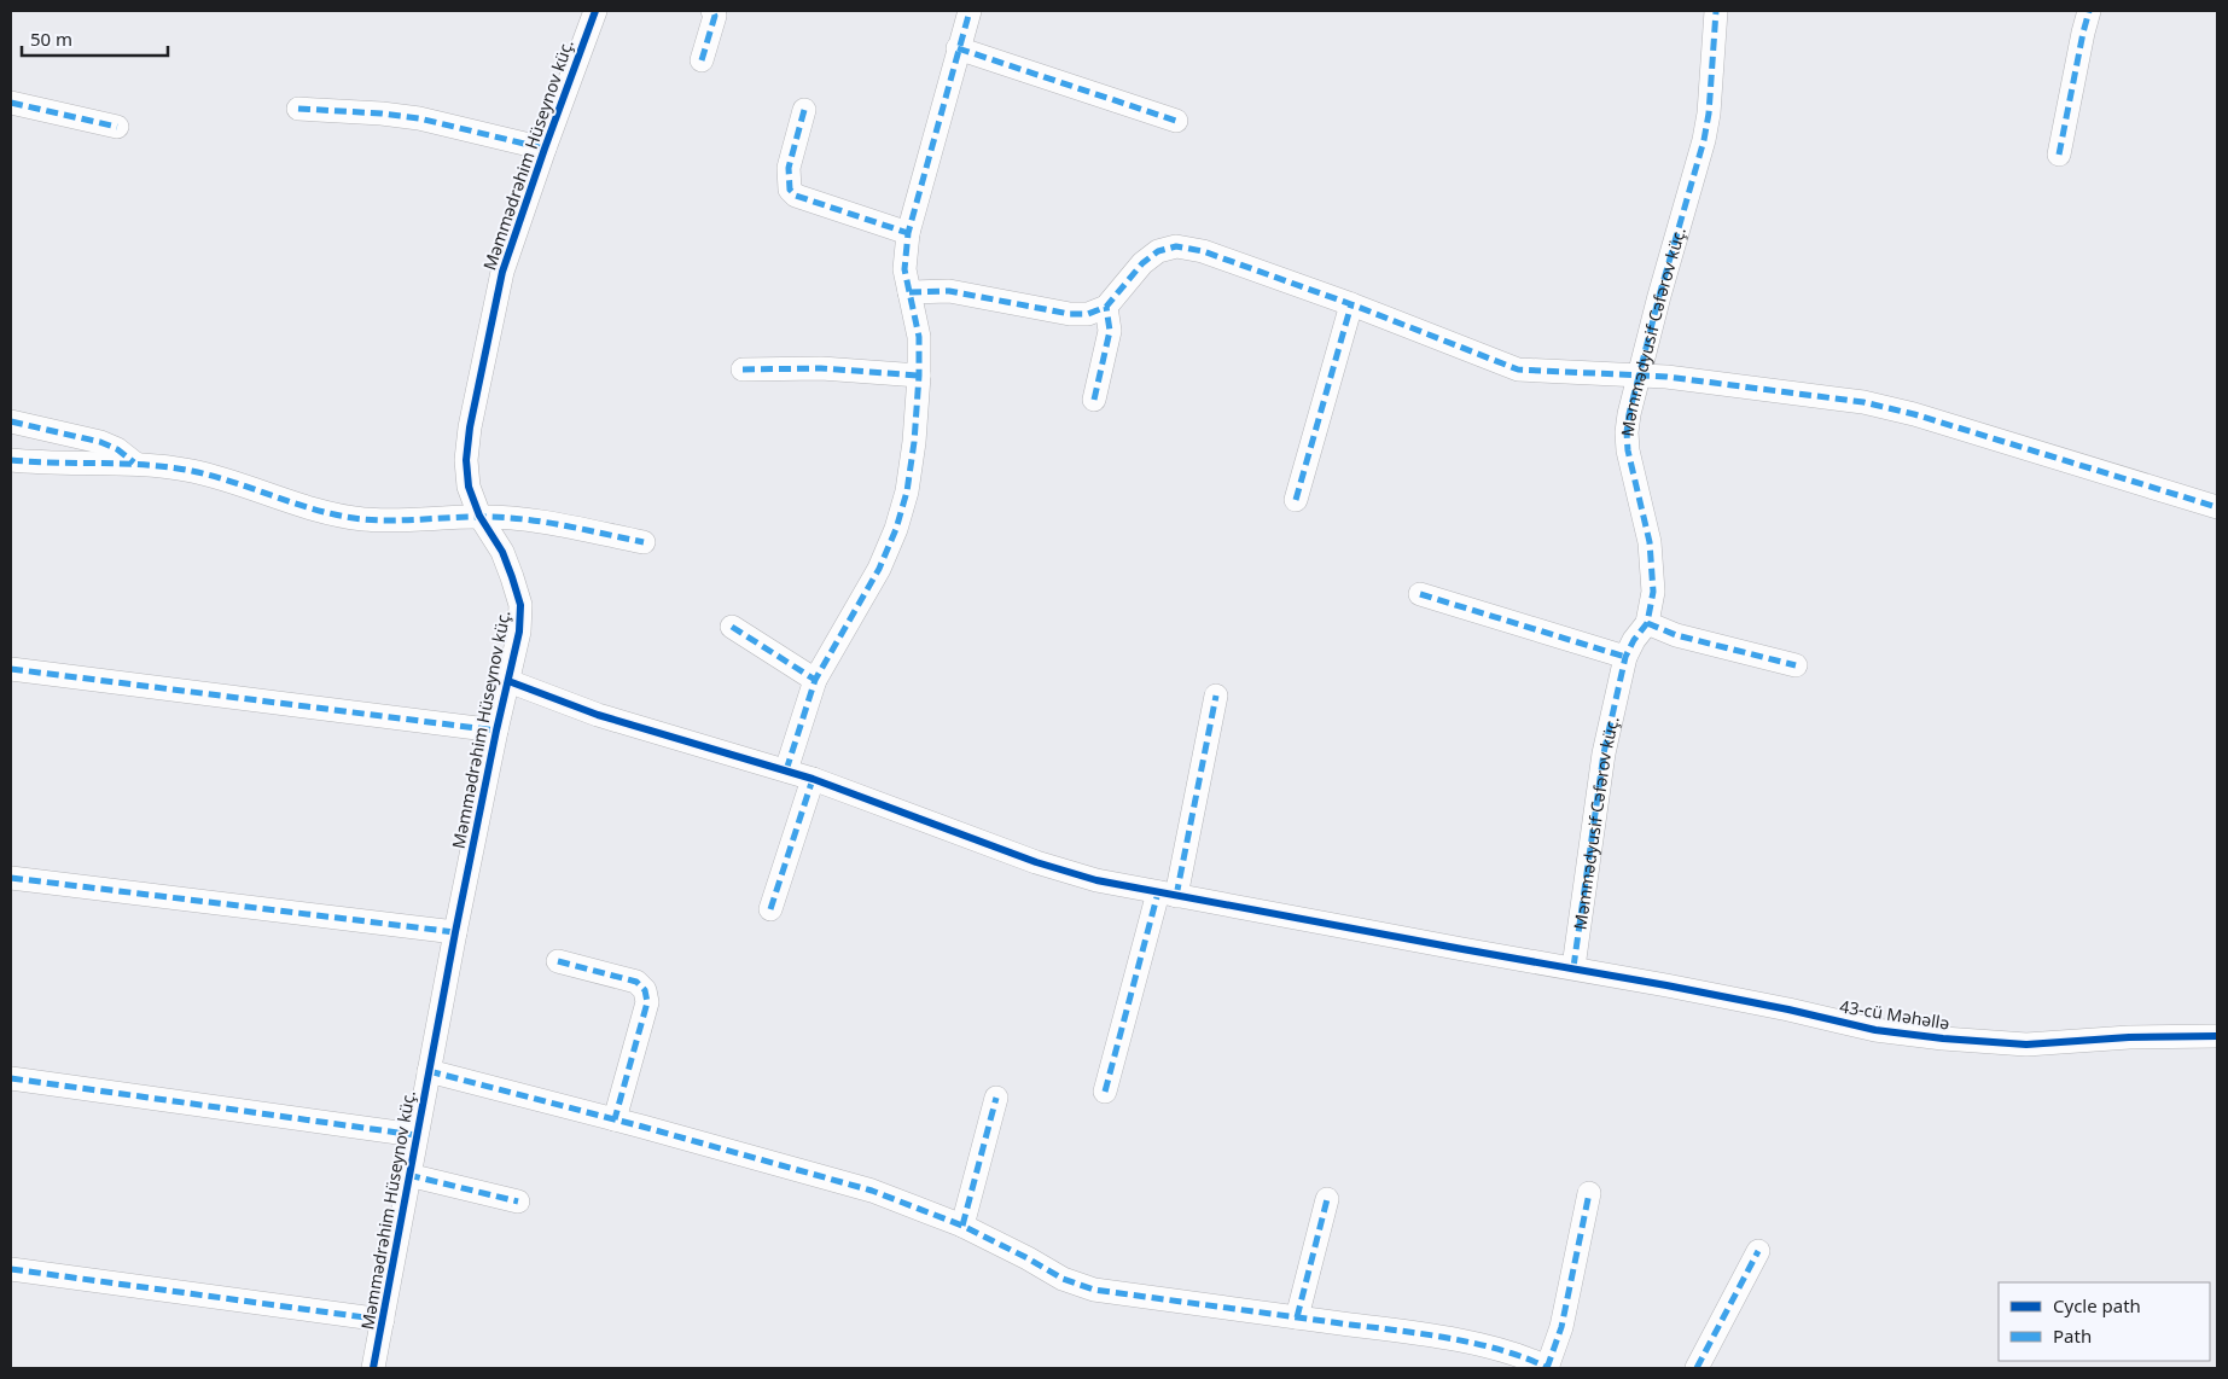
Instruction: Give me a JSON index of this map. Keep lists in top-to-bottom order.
{
  "streets": {
    "street": ["Məmmədrəhim Hüseynov küç.", "Məmmədyusif Cəfərov küç.", "43-cü Məhəllə"]
  },
  "crossings": [
    ["Məmmədrəhim Hüseynov küç.", "43-cü Məhəllə"],
    ["Məmmədyusif Cəfərov küç.", "43-cü Məhəllə"]
  ],
  "legend": ["Cycle path", "Path"],
  "scale_bar": "50 m"
}
